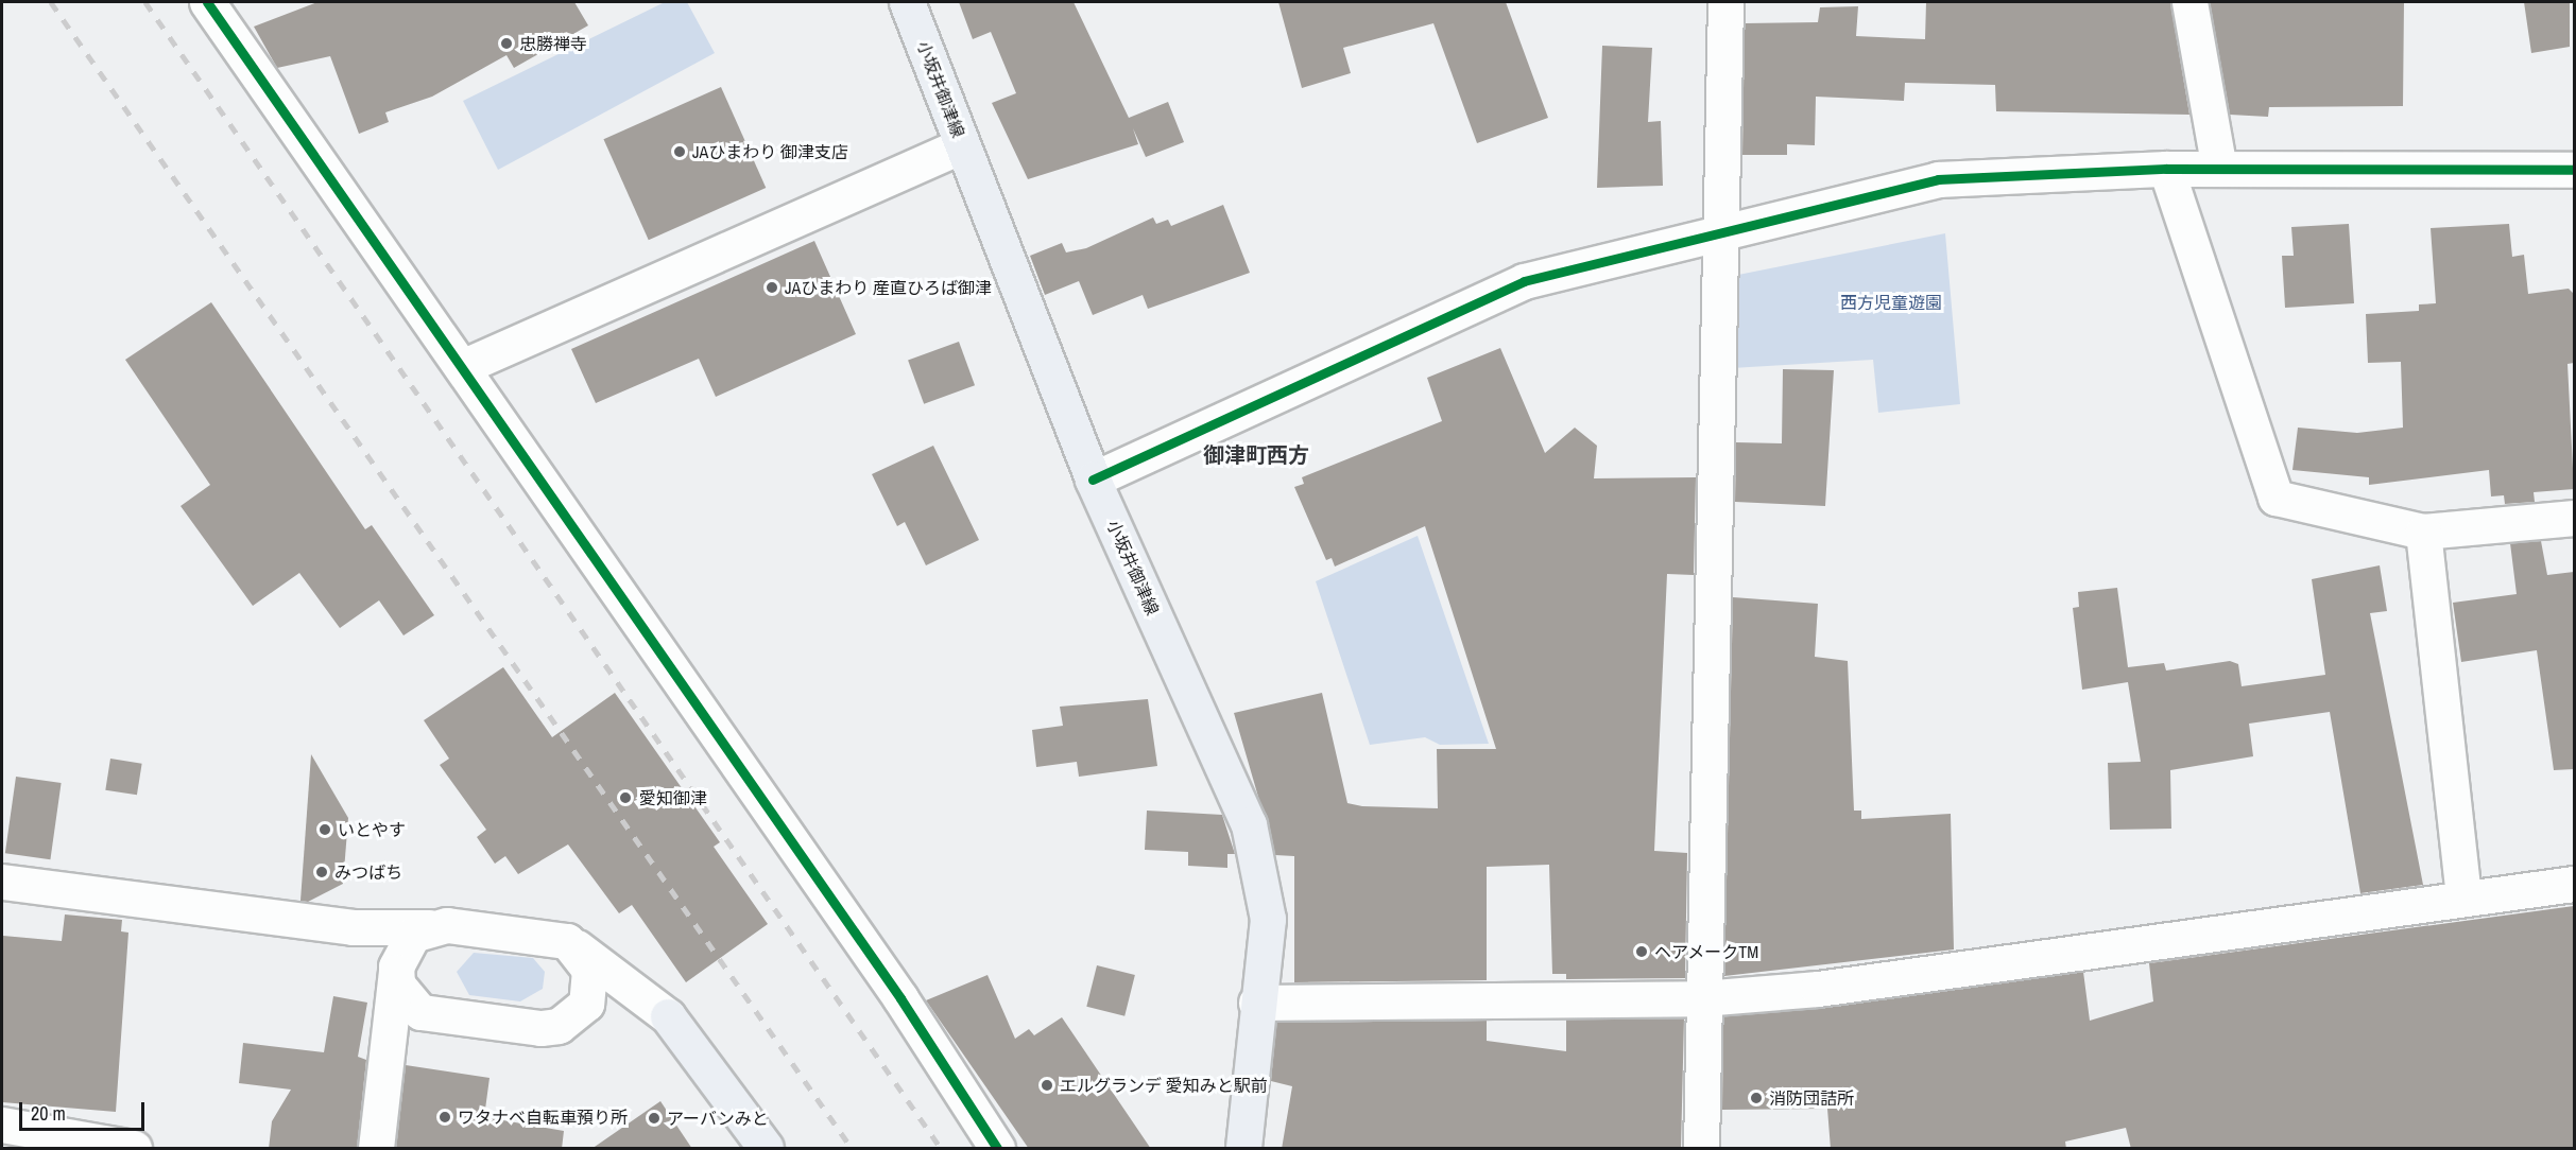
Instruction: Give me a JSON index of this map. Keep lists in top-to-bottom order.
{
  "streets": {
    "main road": ["小坂井御津線"]
  },
  "districts": ["御津町西方"],
  "parks": ["西方児童遊園"],
  "places": [
    "忠勝禅寺",
    "JAひまわり 御津支店",
    "JAひまわり 産直ひろば御津",
    "愛知御津",
    "いとやす",
    "みつばち",
    "ヘアメークTM",
    "エルグランデ 愛知みと駅前",
    "消防団詰所",
    "ワタナベ自転車預り所",
    "アーバンみと"
  ],
  "scale_bar": "20 m"
}
